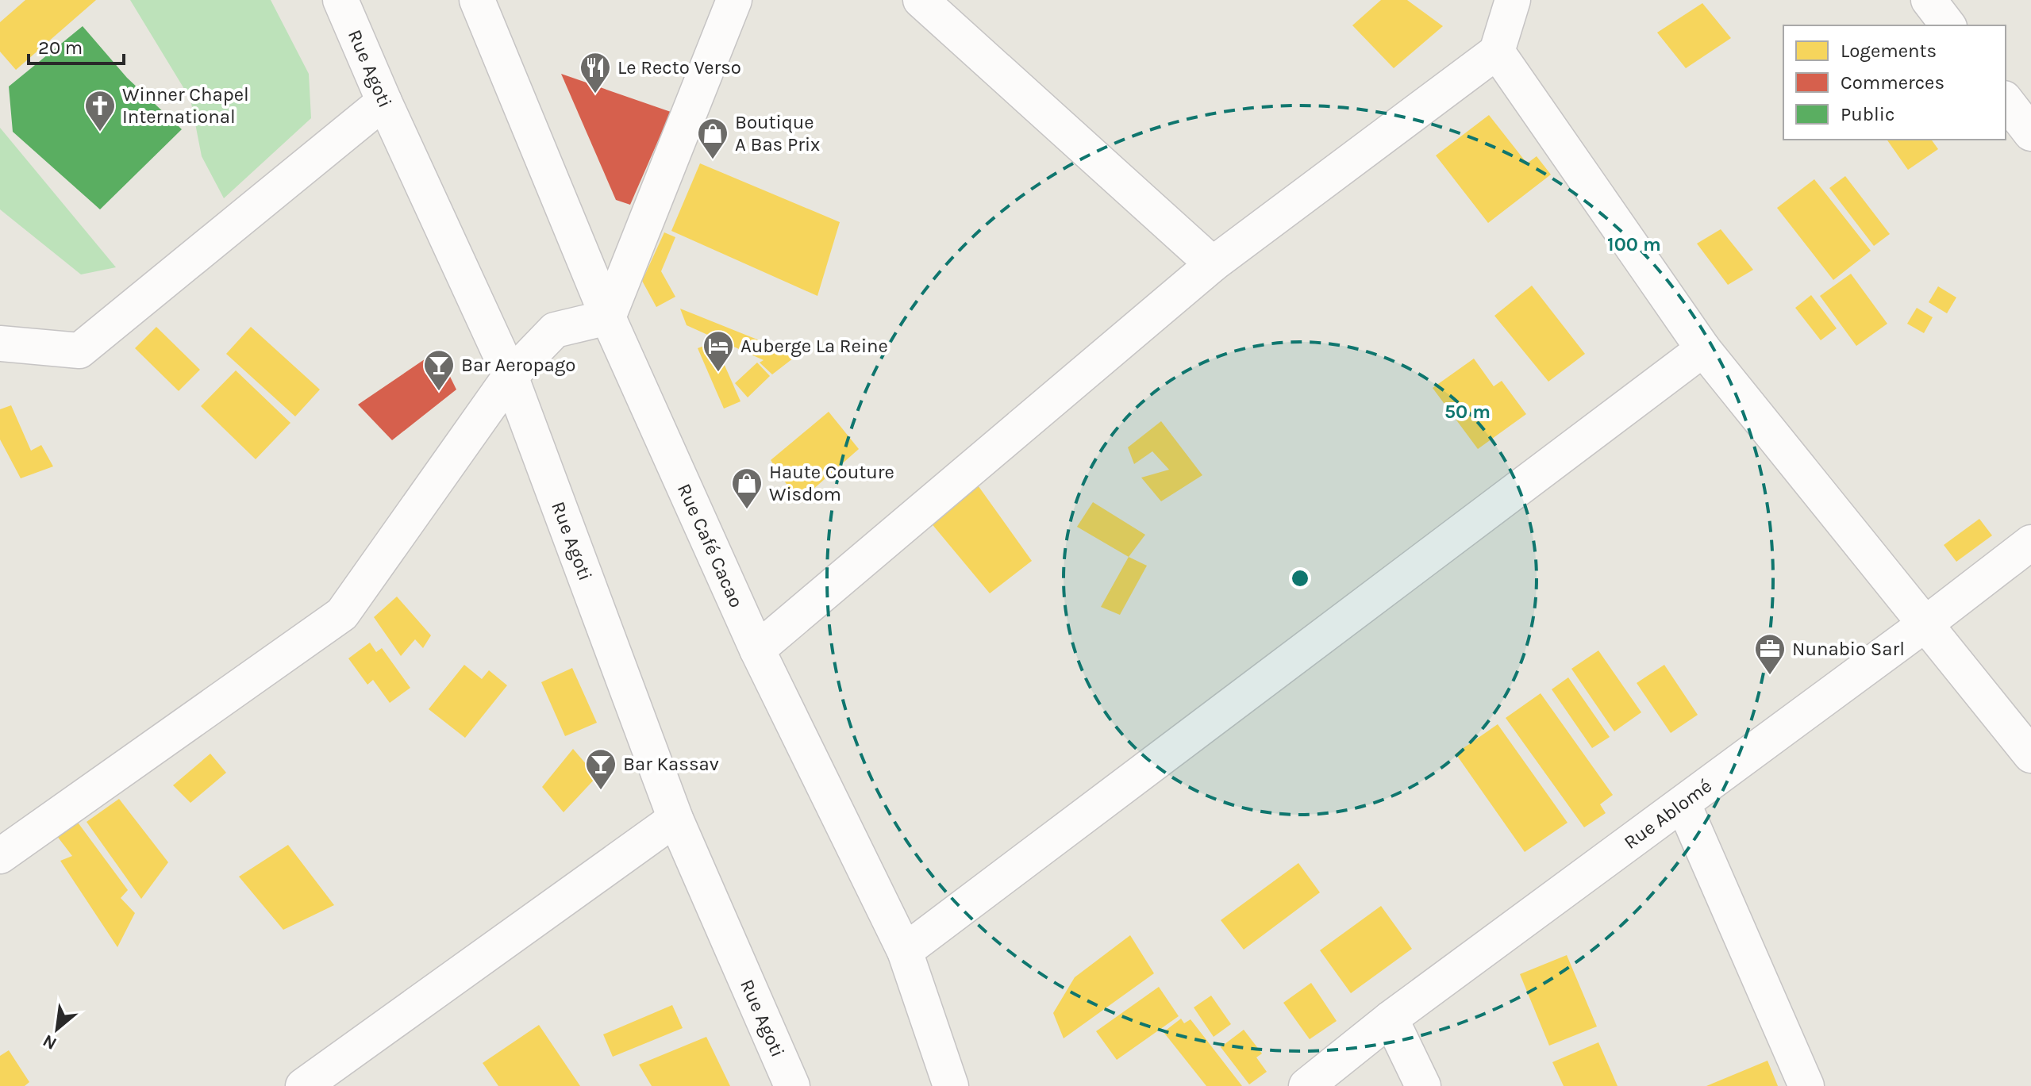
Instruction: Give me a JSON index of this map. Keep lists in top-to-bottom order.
{
  "streets": {
    "street": ["Rue Agoti", "Rue Café Cacao", "Rue Ablomé"]
  },
  "places": {
    "restaurant": ["Le Recto Verso"],
    "church": ["Winner Chapel International"],
    "shop": ["Boutique A Bas Prix", "Haute Couture Wisdom"],
    "hotel": ["Auberge La Reine"],
    "bar": ["Bar Aeropago", "Bar Kassav"],
    "office": ["Nunabio Sarl"]
  },
  "legend": ["Logements", "Commerces", "Public"],
  "scale_bar": "20 m",
  "north": "bottom left",
  "rings": ["100 m", "50 m"]
}
